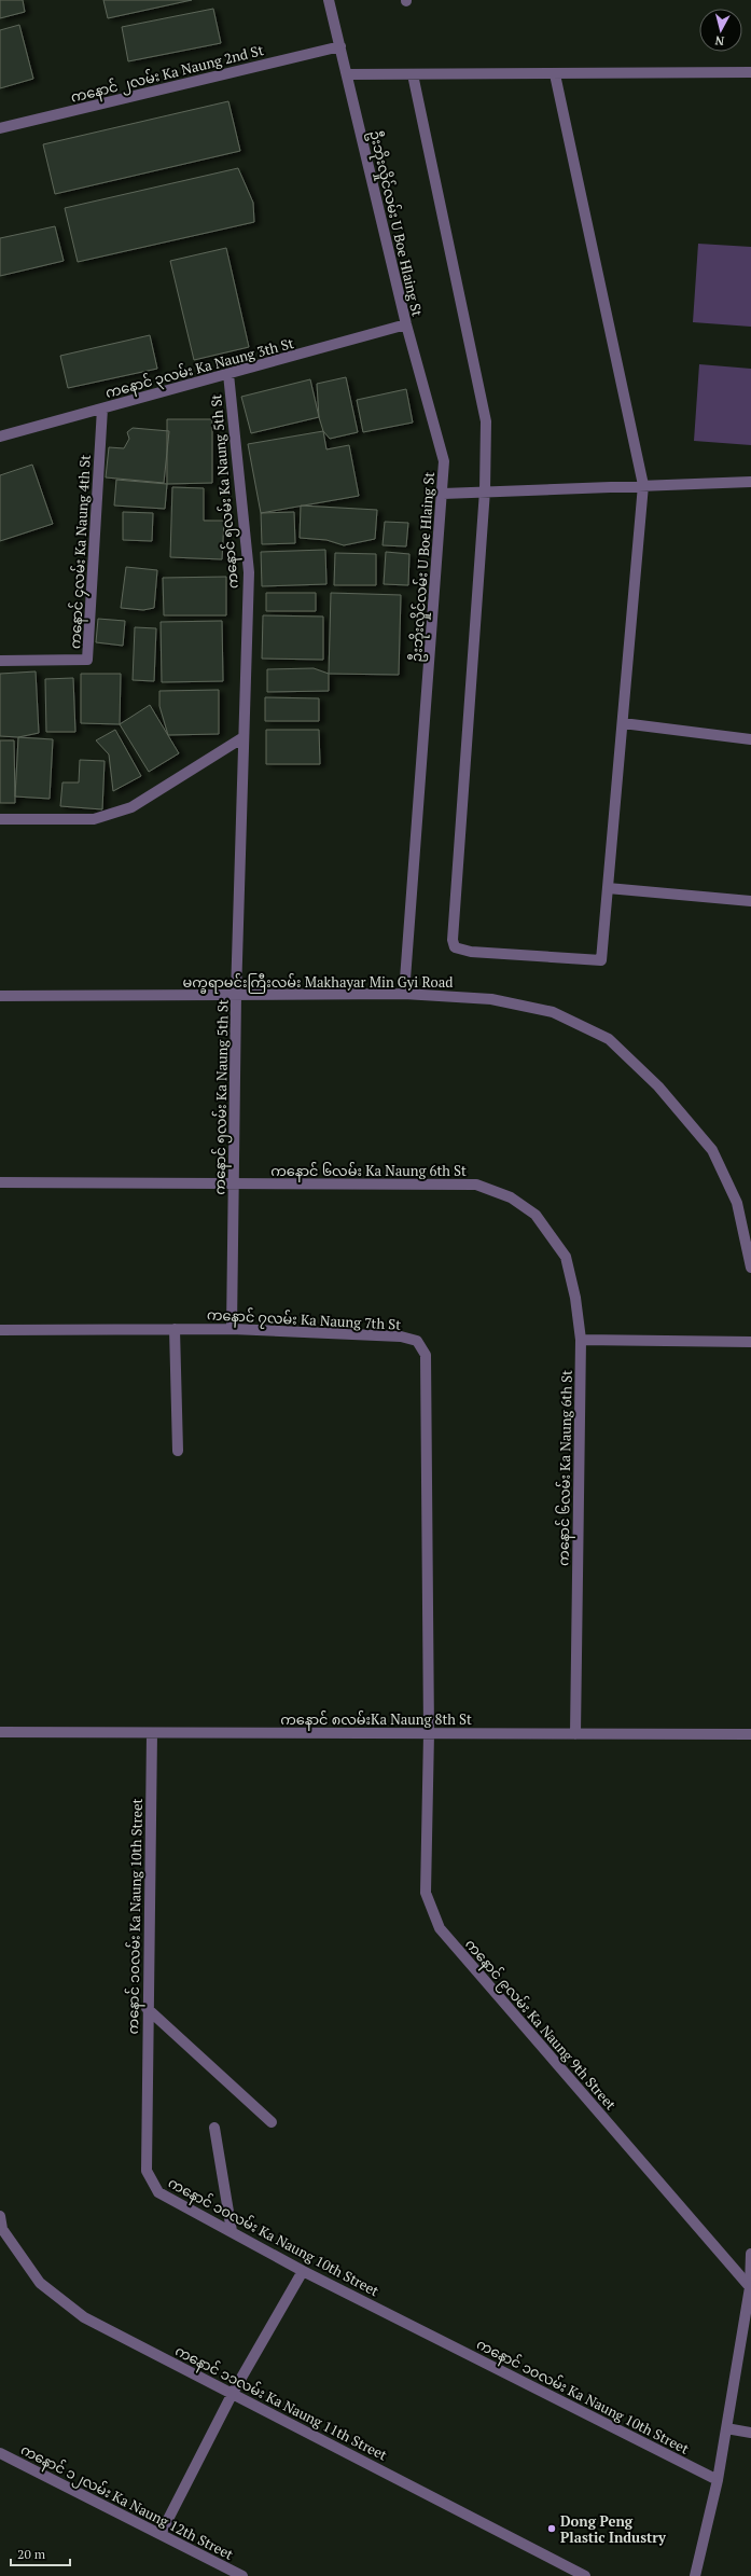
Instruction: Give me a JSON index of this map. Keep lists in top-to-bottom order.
{
  "streets": {
    "street": [
      "ကနောင် ၂လမ်း Ka Naung 2nd St",
      "ဦးဘိုးလှိုင်လမ်း U Boe Hlaing St",
      "ကနောင် ၃လမ်း Ka Naung 3th St",
      "ကနောင် ၅လမ်း Ka Naung 5th St",
      "ကနောင် ၄လမ်း Ka Naung 4th St",
      "မက္ခရာမင်းကြီးလမ်း Makhayar Min Gyi Road",
      "ကနောင် ၆လမ်း Ka Naung 6th St",
      "ကနောင် ၇လမ်း Ka Naung 7th St",
      "ကနောင် ၈လမ်းKa Naung 8th St",
      "ကနောင် ၁၀လမ်း Ka Naung 10th Street",
      "ကနောင် ၉လမ်း Ka Naung 9th Street",
      "ကနောင် ၁၁လမ်း Ka Naung 11th Street",
      "ကနောင် ၁၂လမ်း Ka Naung 12th Street"
    ]
  },
  "crossings": [
    ["ကနောင် ၂လမ်း Ka Naung 2nd St", "ဦးဘိုးလှိုင်လမ်း U Boe Hlaing St"],
    ["ဦးဘိုးလှိုင်လမ်း U Boe Hlaing St", "ကနောင် ၃လမ်း Ka Naung 3th St"],
    ["ဦးဘိုးလှိုင်လမ်း U Boe Hlaing St", "မက္ခရာမင်းကြီးလမ်း Makhayar Min Gyi Road"],
    ["ကနောင် ၃လမ်း Ka Naung 3th St", "ကနောင် ၅လမ်း Ka Naung 5th St"],
    ["ကနောင် ၃လမ်း Ka Naung 3th St", "ကနောင် ၄လမ်း Ka Naung 4th St"],
    ["ကနောင် ၅လမ်း Ka Naung 5th St", "မက္ခရာမင်းကြီးလမ်း Makhayar Min Gyi Road"],
    ["ကနောင် ၅လမ်း Ka Naung 5th St", "ကနောင် ၆လမ်း Ka Naung 6th St"],
    ["ကနောင် ၅လမ်း Ka Naung 5th St", "ကနောင် ၇လမ်း Ka Naung 7th St"],
    ["ကနောင် ၆လမ်း Ka Naung 6th St", "ကနောင် ၈လမ်းKa Naung 8th St"],
    ["ကနောင် ၇လမ်း Ka Naung 7th St", "ကနောင် ၈လမ်းKa Naung 8th St"],
    ["ကနောင် ၇လမ်း Ka Naung 7th St", "ကနောင် ၉လမ်း Ka Naung 9th Street"],
    ["ကနောင် ၈လမ်းKa Naung 8th St", "ကနောင် ၁၀လမ်း Ka Naung 10th Street"],
    ["ကနောင် ၈လမ်းKa Naung 8th St", "ကနောင် ၉လမ်း Ka Naung 9th Street"]
  ],
  "places": ["Dong Peng Plastic Industry"],
  "scale_bar": "20 m",
  "north": "bottom"
}
